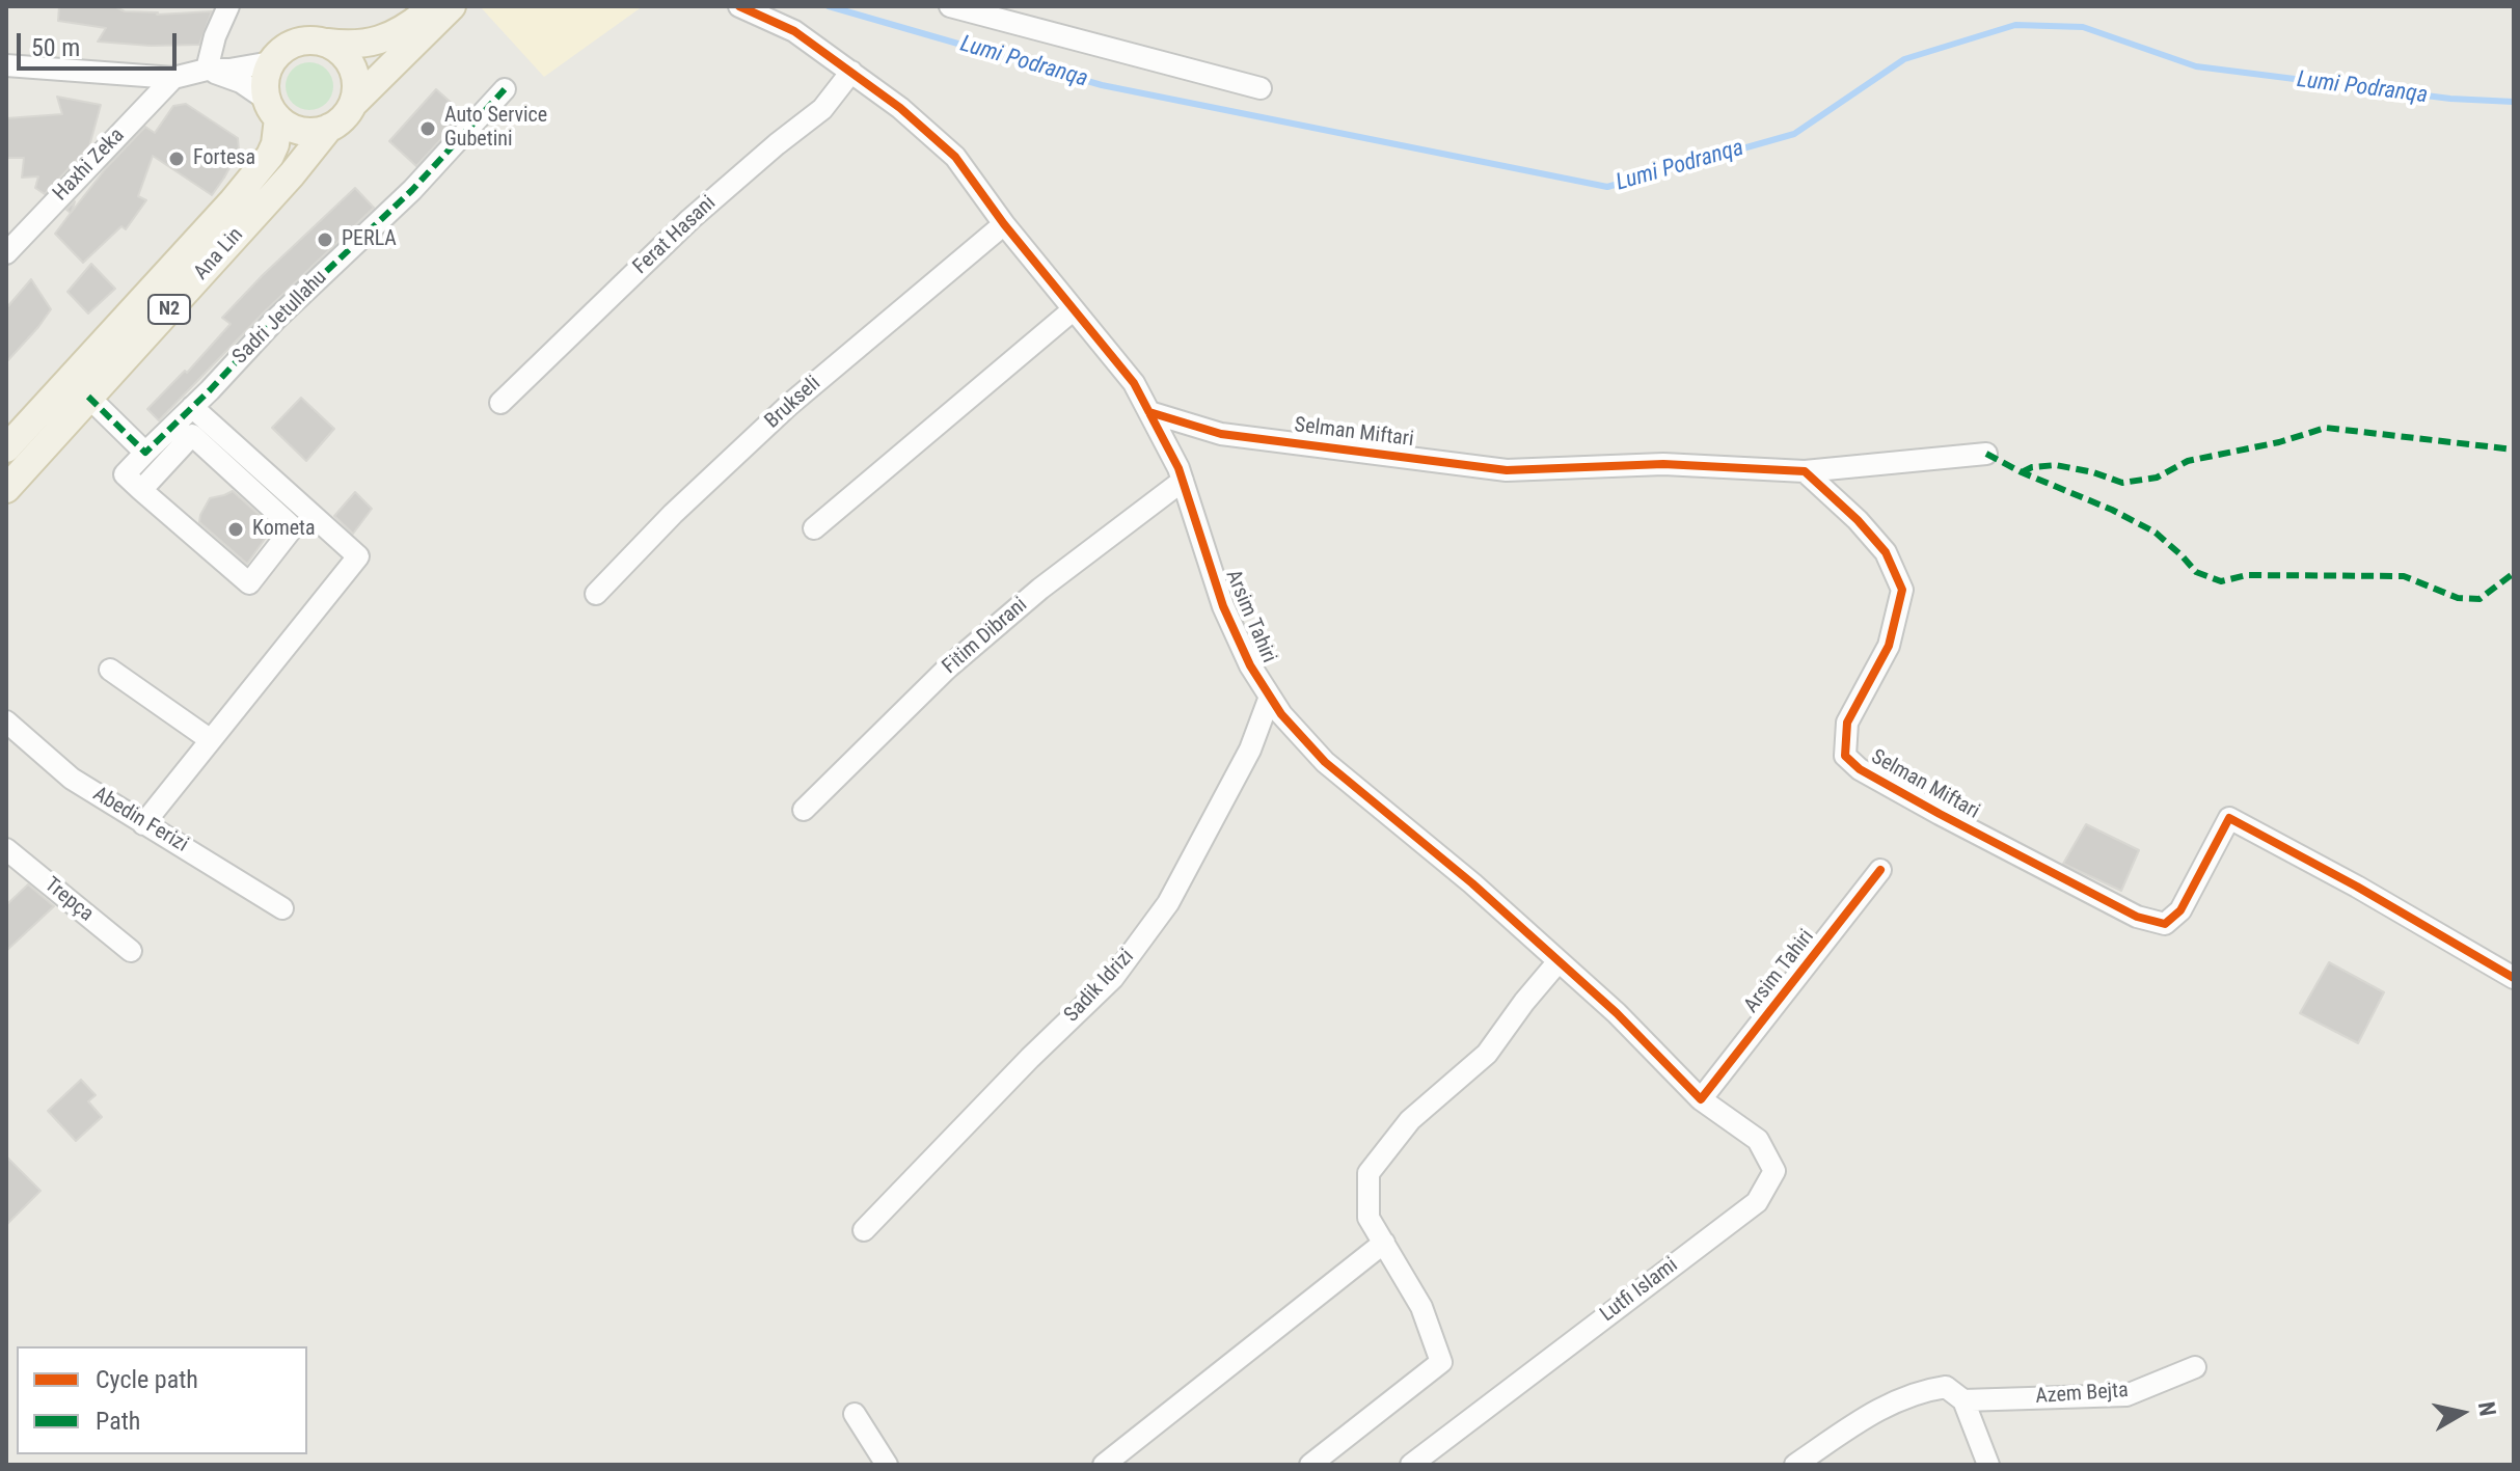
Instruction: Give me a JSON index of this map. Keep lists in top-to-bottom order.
{
  "streets": {
    "main road": ["Ana Lin", "N2"],
    "street": [
      "Haxhi Zeka",
      "Ferat Hasani",
      "Sadri Jetullahu",
      "Brukseli",
      "Selman Miftari",
      "Arsim Tahiri",
      "Fitim Dibrani",
      "Abedin Ferizi",
      "Trepça",
      "Sadik Idrizi",
      "Lutfi Islami",
      "Azem Bejta"
    ]
  },
  "crossings": [
    ["Ferat Hasani", "Arsim Tahiri"],
    ["Ana Lin", "N2"],
    ["Brukseli", "Arsim Tahiri"],
    ["Selman Miftari", "Arsim Tahiri"],
    ["Arsim Tahiri", "Fitim Dibrani"],
    ["Arsim Tahiri", "Sadik Idrizi"],
    ["Arsim Tahiri", "Lutfi Islami"]
  ],
  "water": ["Lumi Podranqa"],
  "places": [
    "Auto Service Gubetini",
    "Fortesa",
    "PERLA",
    "Kometa"
  ],
  "legend": ["Cycle path", "Path"],
  "scale_bar": "50 m",
  "north": "right"
}
